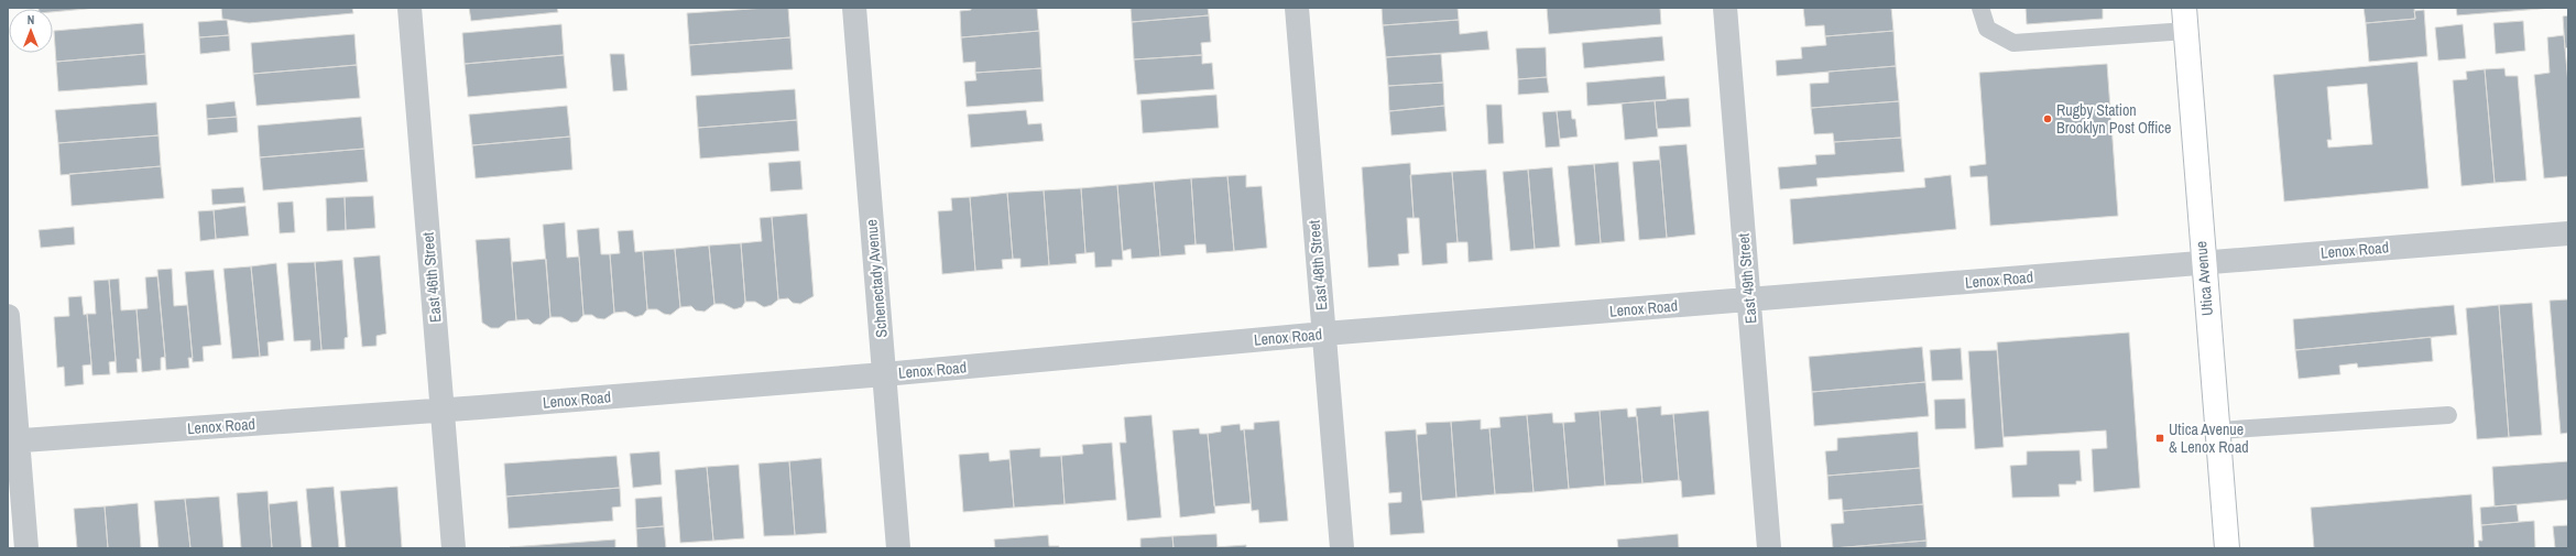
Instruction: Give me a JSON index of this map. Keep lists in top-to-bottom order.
{
  "streets": {
    "main road": ["Utica Avenue"],
    "street": [
      "Lenox Road",
      "East 48th Street",
      "East 46th Street",
      "Schenectady Avenue",
      "East 49th Street"
    ]
  },
  "crossings": [
    ["Lenox Road", "East 48th Street"],
    ["Lenox Road", "East 46th Street"],
    ["Lenox Road", "Schenectady Avenue"],
    ["Lenox Road", "East 49th Street"],
    ["Lenox Road", "Utica Avenue"]
  ],
  "places": {
    "other": ["Rugby Station Brooklyn Post Office"],
    "transit": ["Utica Avenue & Lenox Road"]
  },
  "north": "top"
}
